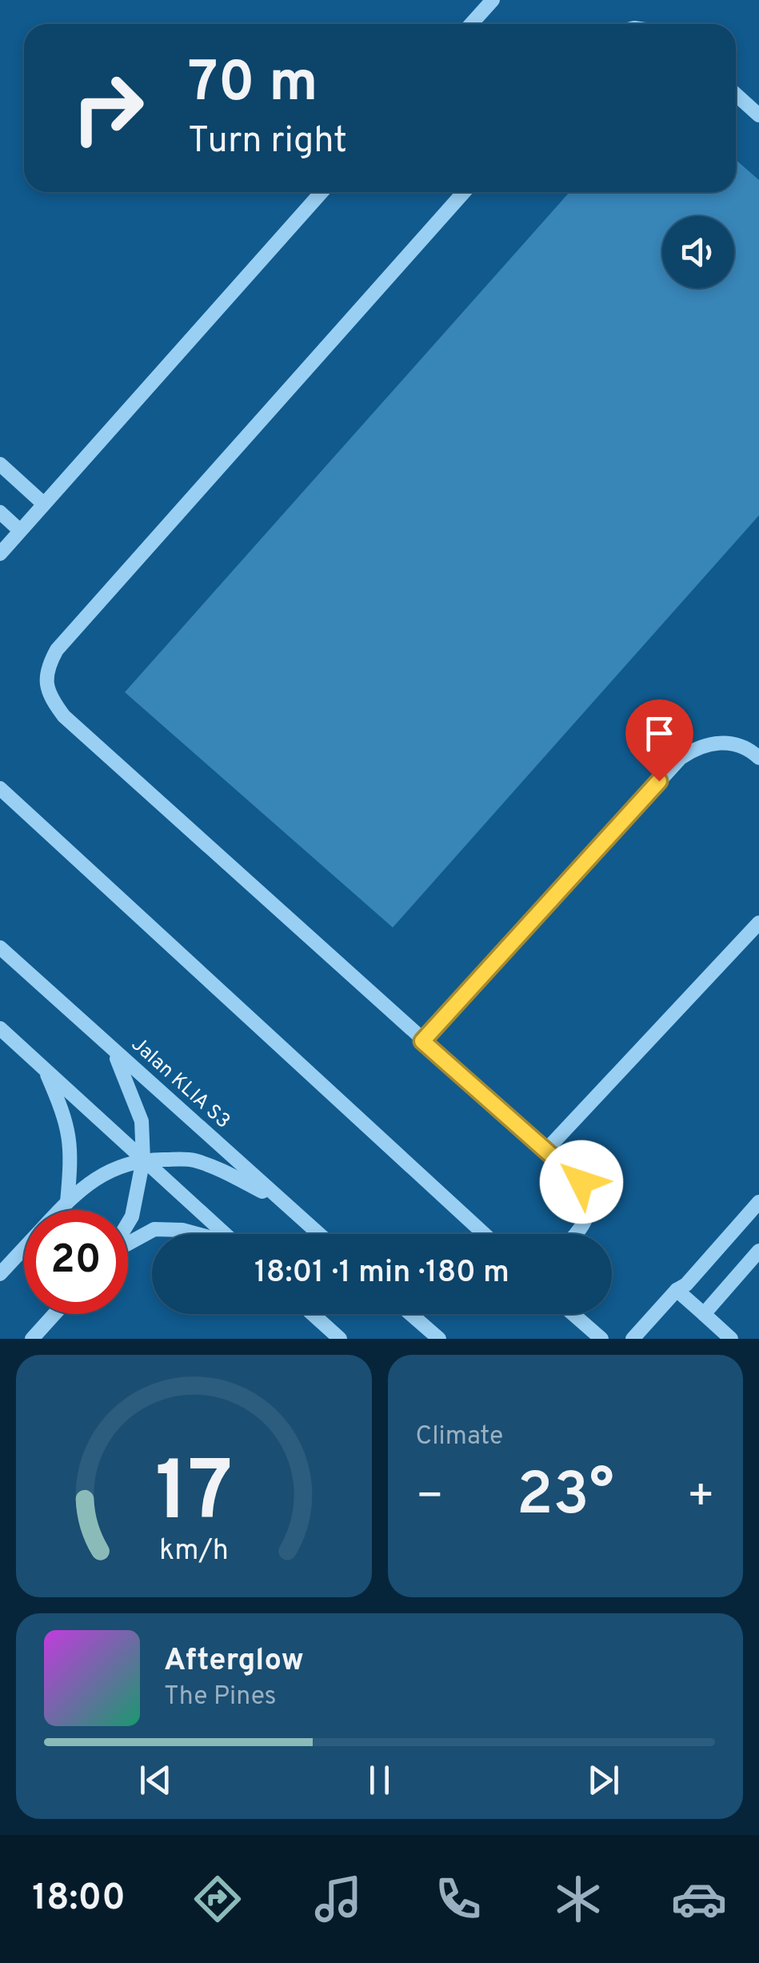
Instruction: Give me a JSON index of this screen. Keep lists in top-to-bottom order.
{
  "streets": {
    "street": ["Jalan KLIA S3"]
  },
  "page": {
    "turn": ["70 m", "Turn right"],
    "limit": "20",
    "trip": "18:01 · 1 min · 180 m",
    "tile": "Climate",
    "heat": ["−", "23°", "+"],
    "song": ["Afterglow", "The Pines"],
    "tabs": "18:00",
    "gauge": ["17", "km/h"]
  }
}
